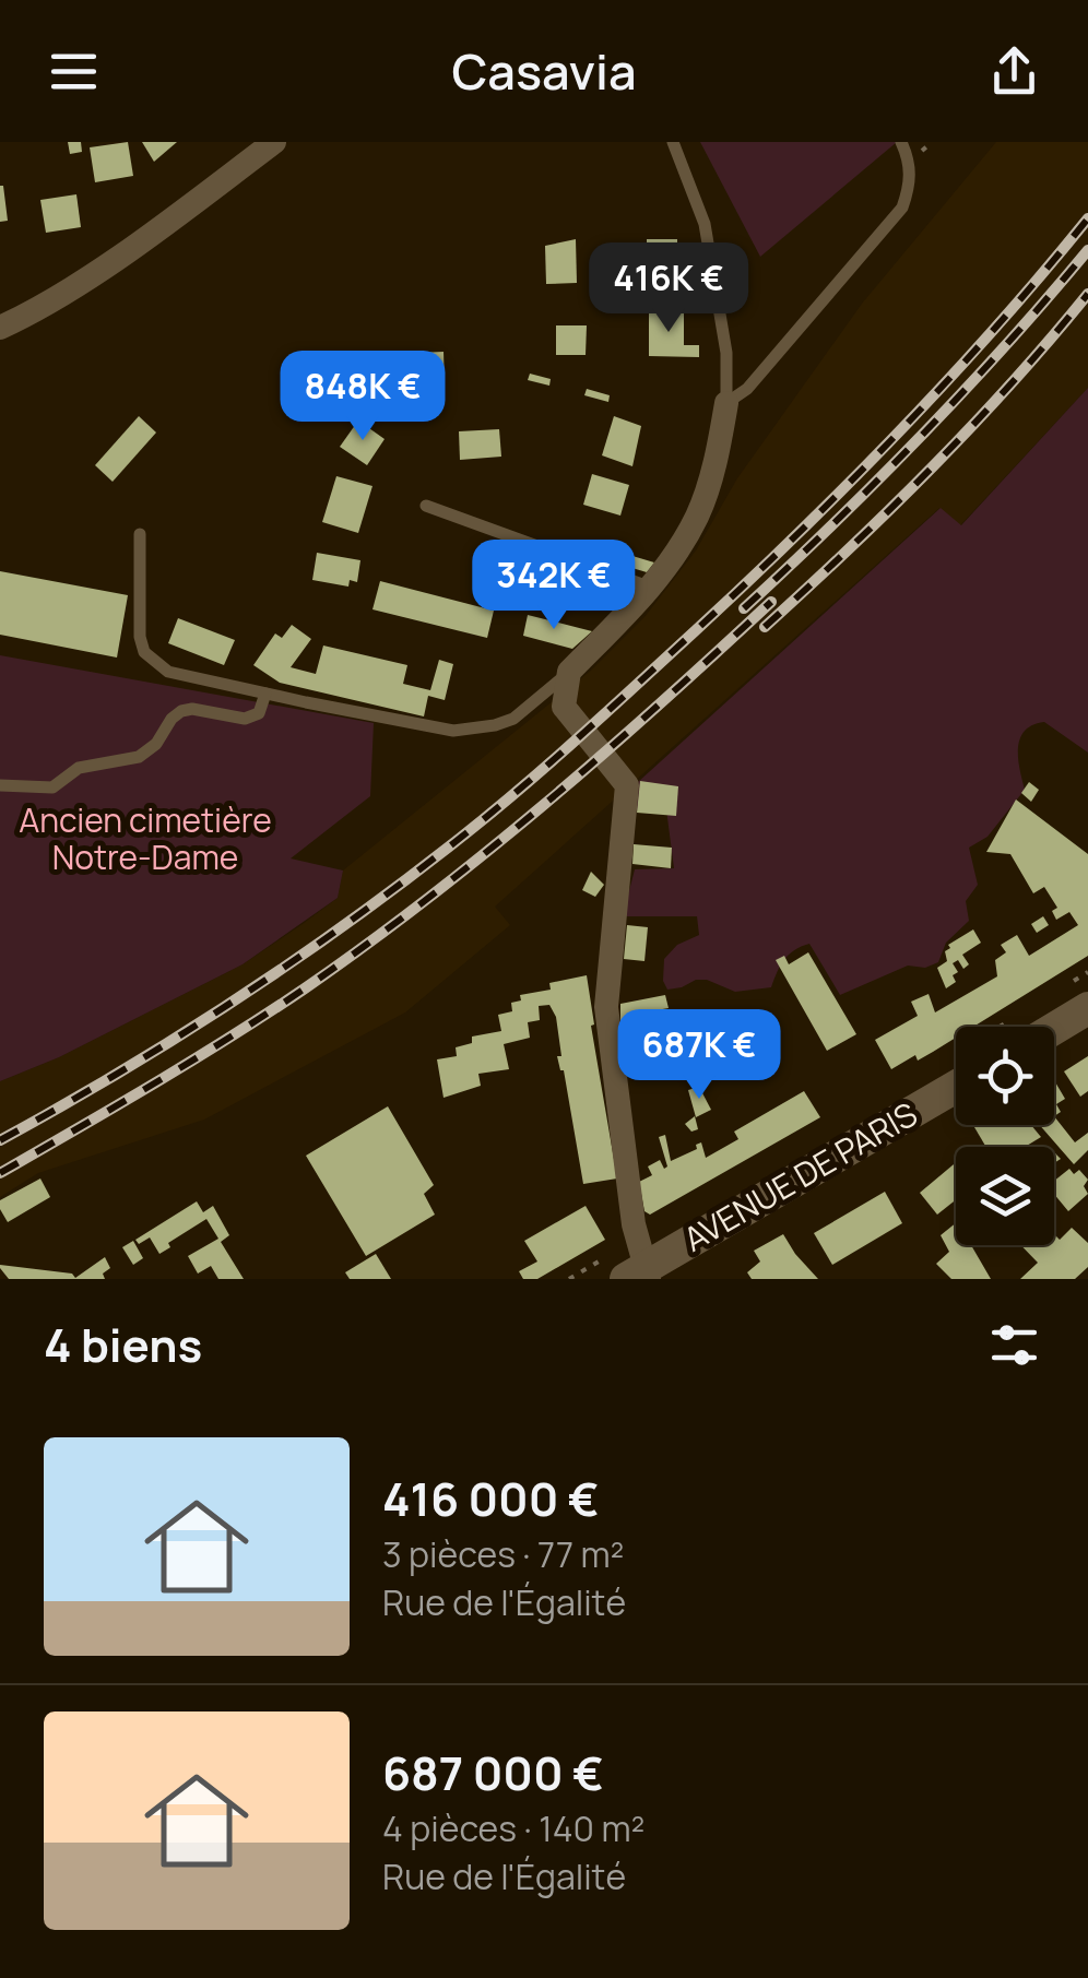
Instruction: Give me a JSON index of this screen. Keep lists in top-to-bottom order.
{
  "streets": {
    "main road": ["AVENUE DE PARIS"]
  },
  "parks": ["Ancien cimetière Notre-Dame"],
  "page": {
    "header": "Casavia",
    "price": [
      "416K €",
      "848K €",
      "342K €",
      "687K €"
    ],
    "heading": "4 biens",
    "list": [
      {
        "name": "416 000 €",
        "note": "3 pièces · 77 m² · Rue de l'Égalité"
      },
      {
        "name": "687 000 €",
        "note": "4 pièces · 140 m² · Rue de l'Égalité"
      }
    ]
  }
}
